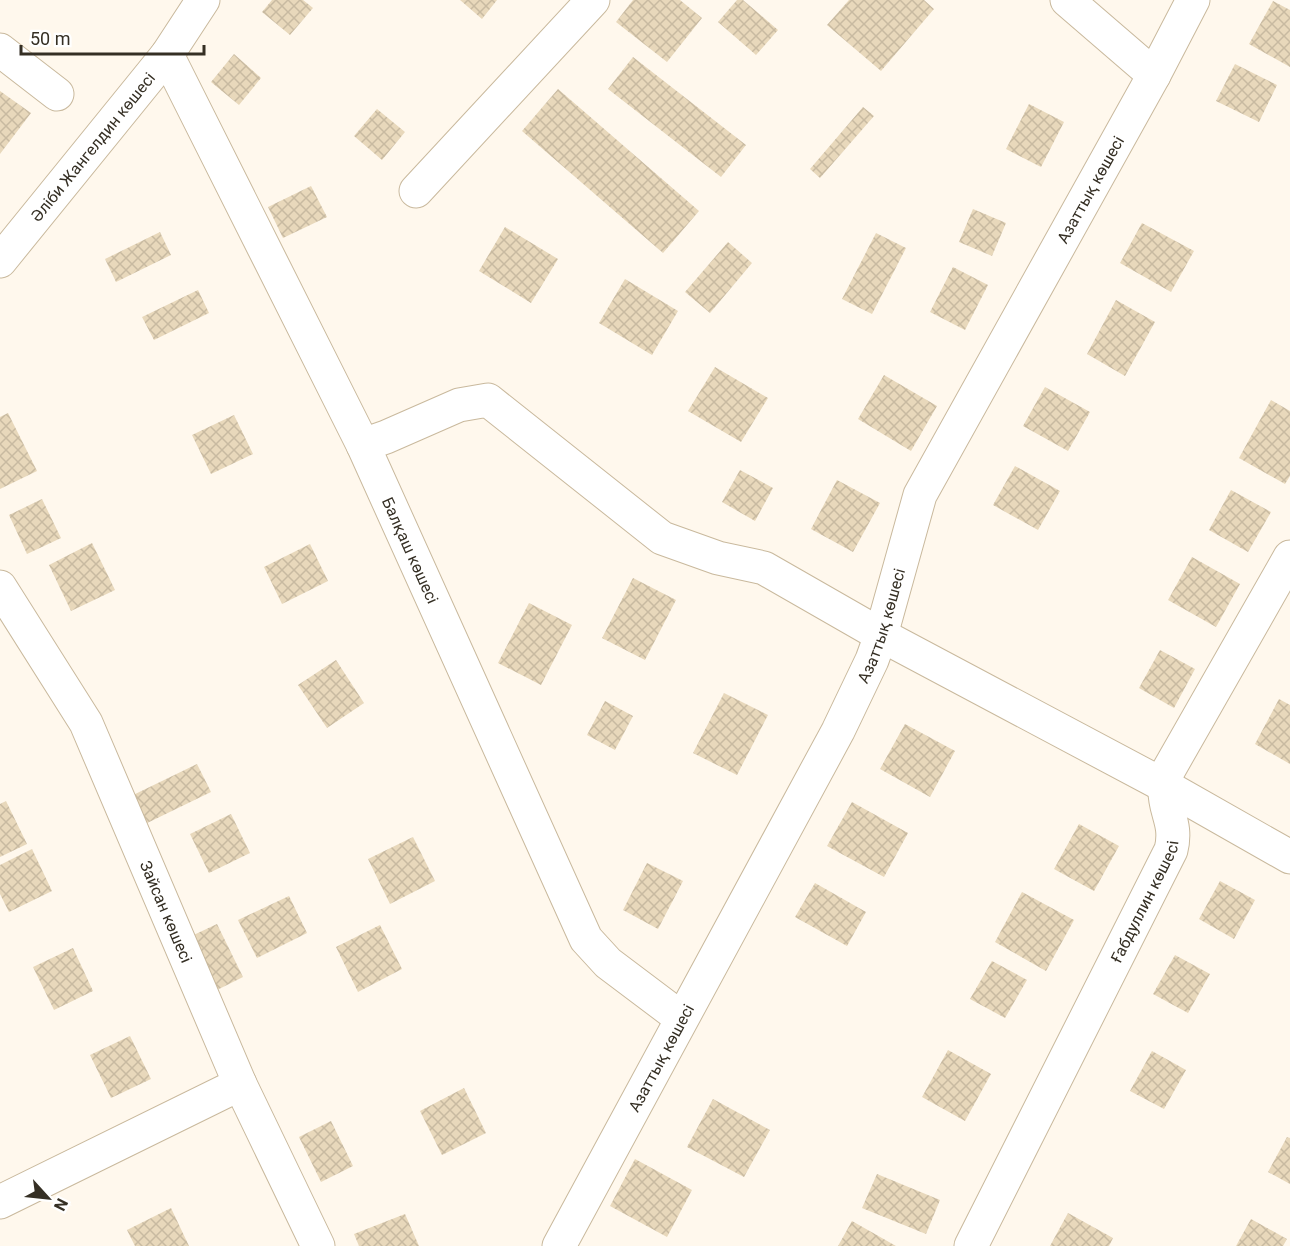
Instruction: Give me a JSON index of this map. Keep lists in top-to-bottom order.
{
  "streets": {
    "street": [
      "Әліби Жангелдин көшесі",
      "Азаттық көшесі",
      "Балқаш көшесі",
      "Ғабдуллин көшесі",
      "Зайсан көшесі"
    ]
  },
  "crossings": [
    ["Әліби Жангелдин көшесі", "Балқаш көшесі"],
    ["Азаттық көшесі", "Балқаш көшесі"]
  ],
  "scale_bar": "50 m",
  "north": "bottom right"
}
